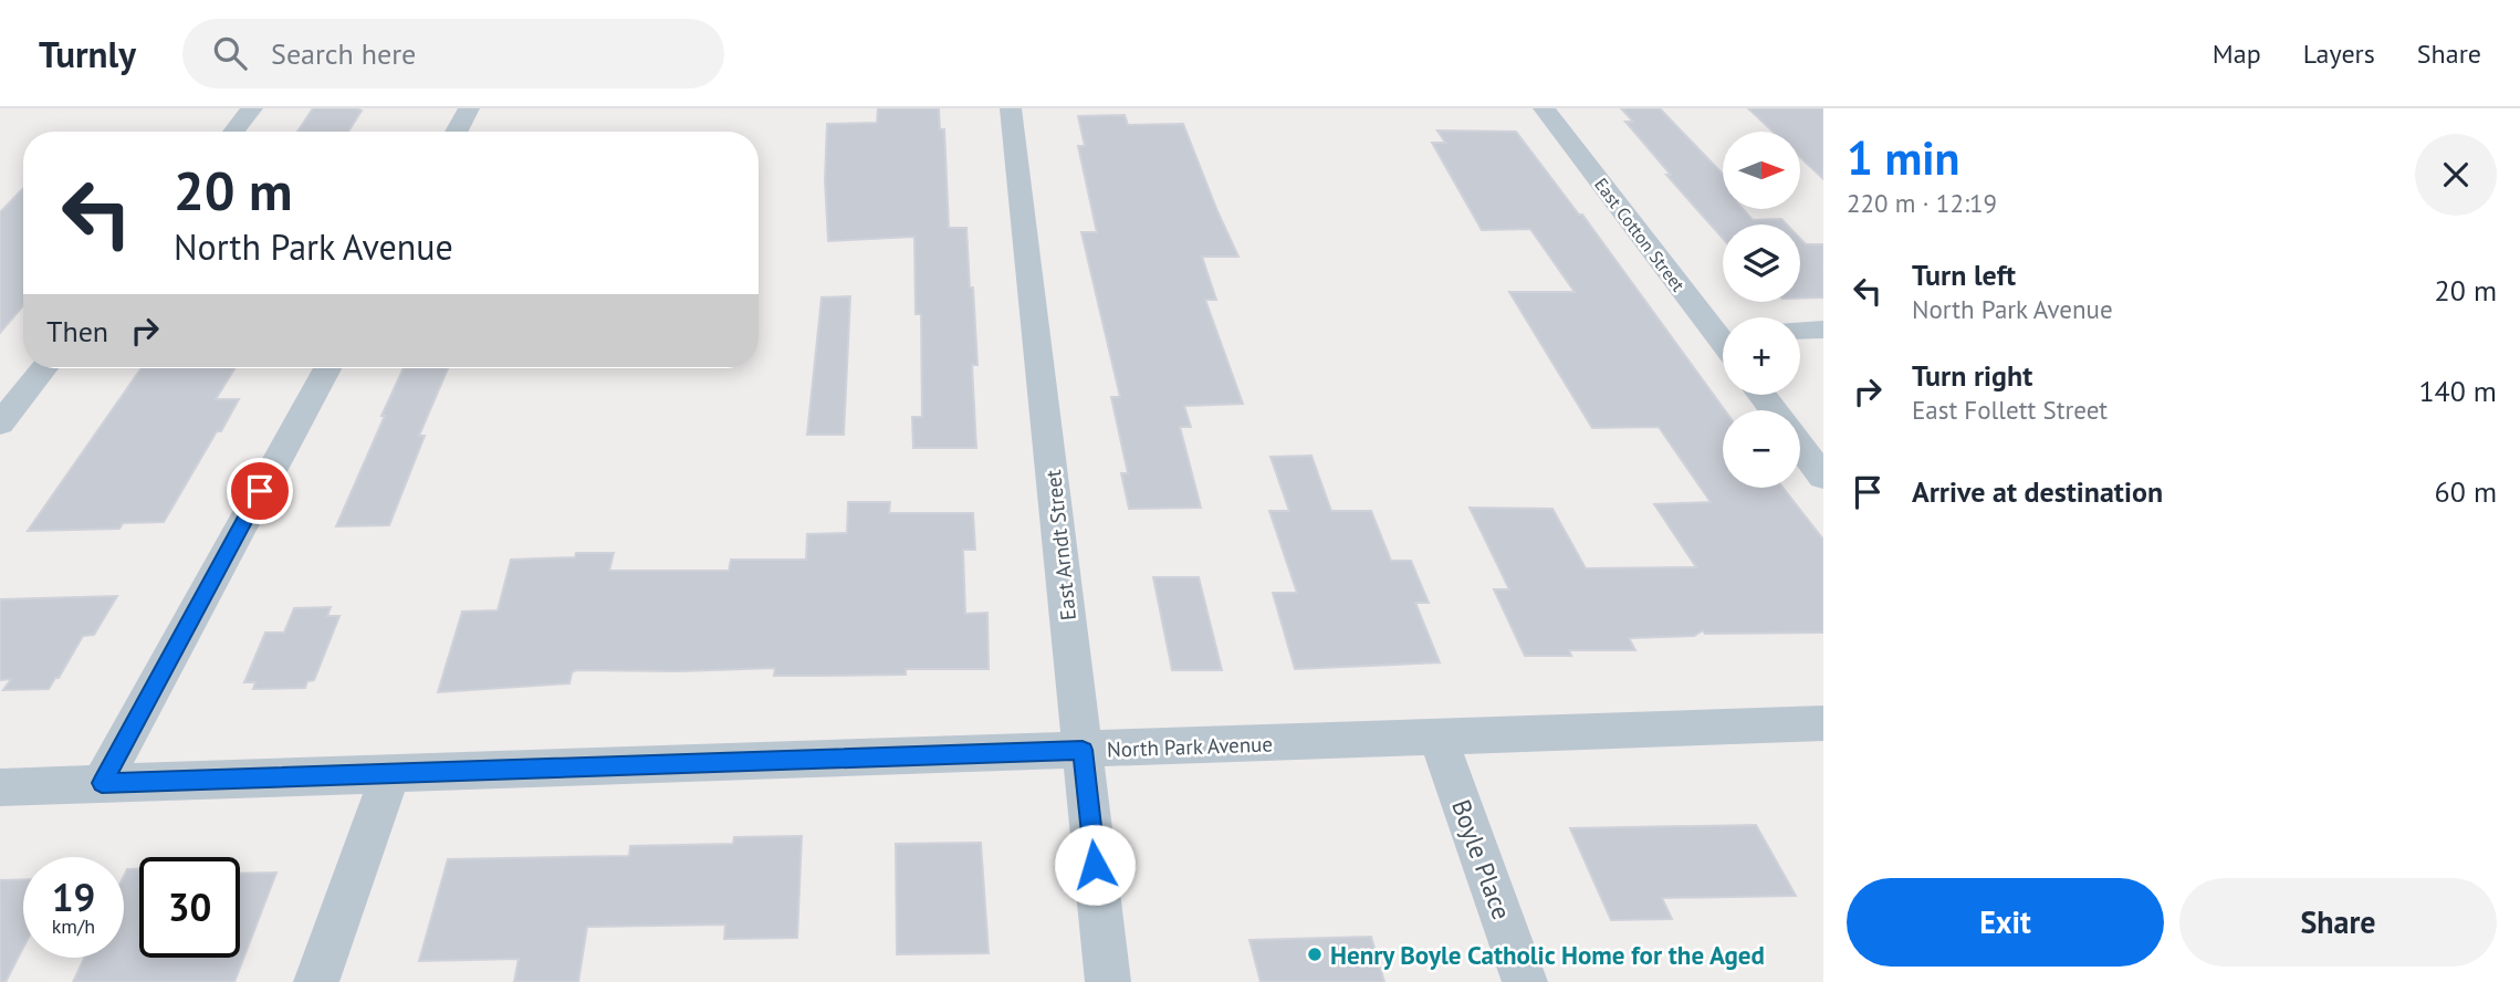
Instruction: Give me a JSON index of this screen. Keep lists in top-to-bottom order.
{
  "streets": {
    "street": [
      "East Cotton Street",
      "East Arndt Street",
      "North Park Avenue",
      "Boyle Place"
    ]
  },
  "crossings": [
    ["East Arndt Street", "North Park Avenue"],
    ["North Park Avenue", "Boyle Place"]
  ],
  "places": ["Henry Boyle Catholic Home for the Aged"],
  "north": "right",
  "page": {
    "header": "Turnly",
    "search": "Search here",
    "nav": ["Map", "Layers", "Share"],
    "heading": ["1 min", "220 m · 12:19"],
    "map_buttons": ["+", "−"],
    "turn": ["20 m", "North Park Avenue"],
    "list": [
      {
        "name": "Turn left",
        "note": "North Park Avenue",
        "value": "20 m"
      },
      {
        "name": "Turn right",
        "note": "East Follett Street",
        "value": "140 m"
      },
      {
        "name": "Arrive at destination",
        "value": "60 m"
      }
    ],
    "then": "Then",
    "speed": "19 km/h",
    "limit": "30",
    "buttons": ["Exit", "Share"]
  }
}
